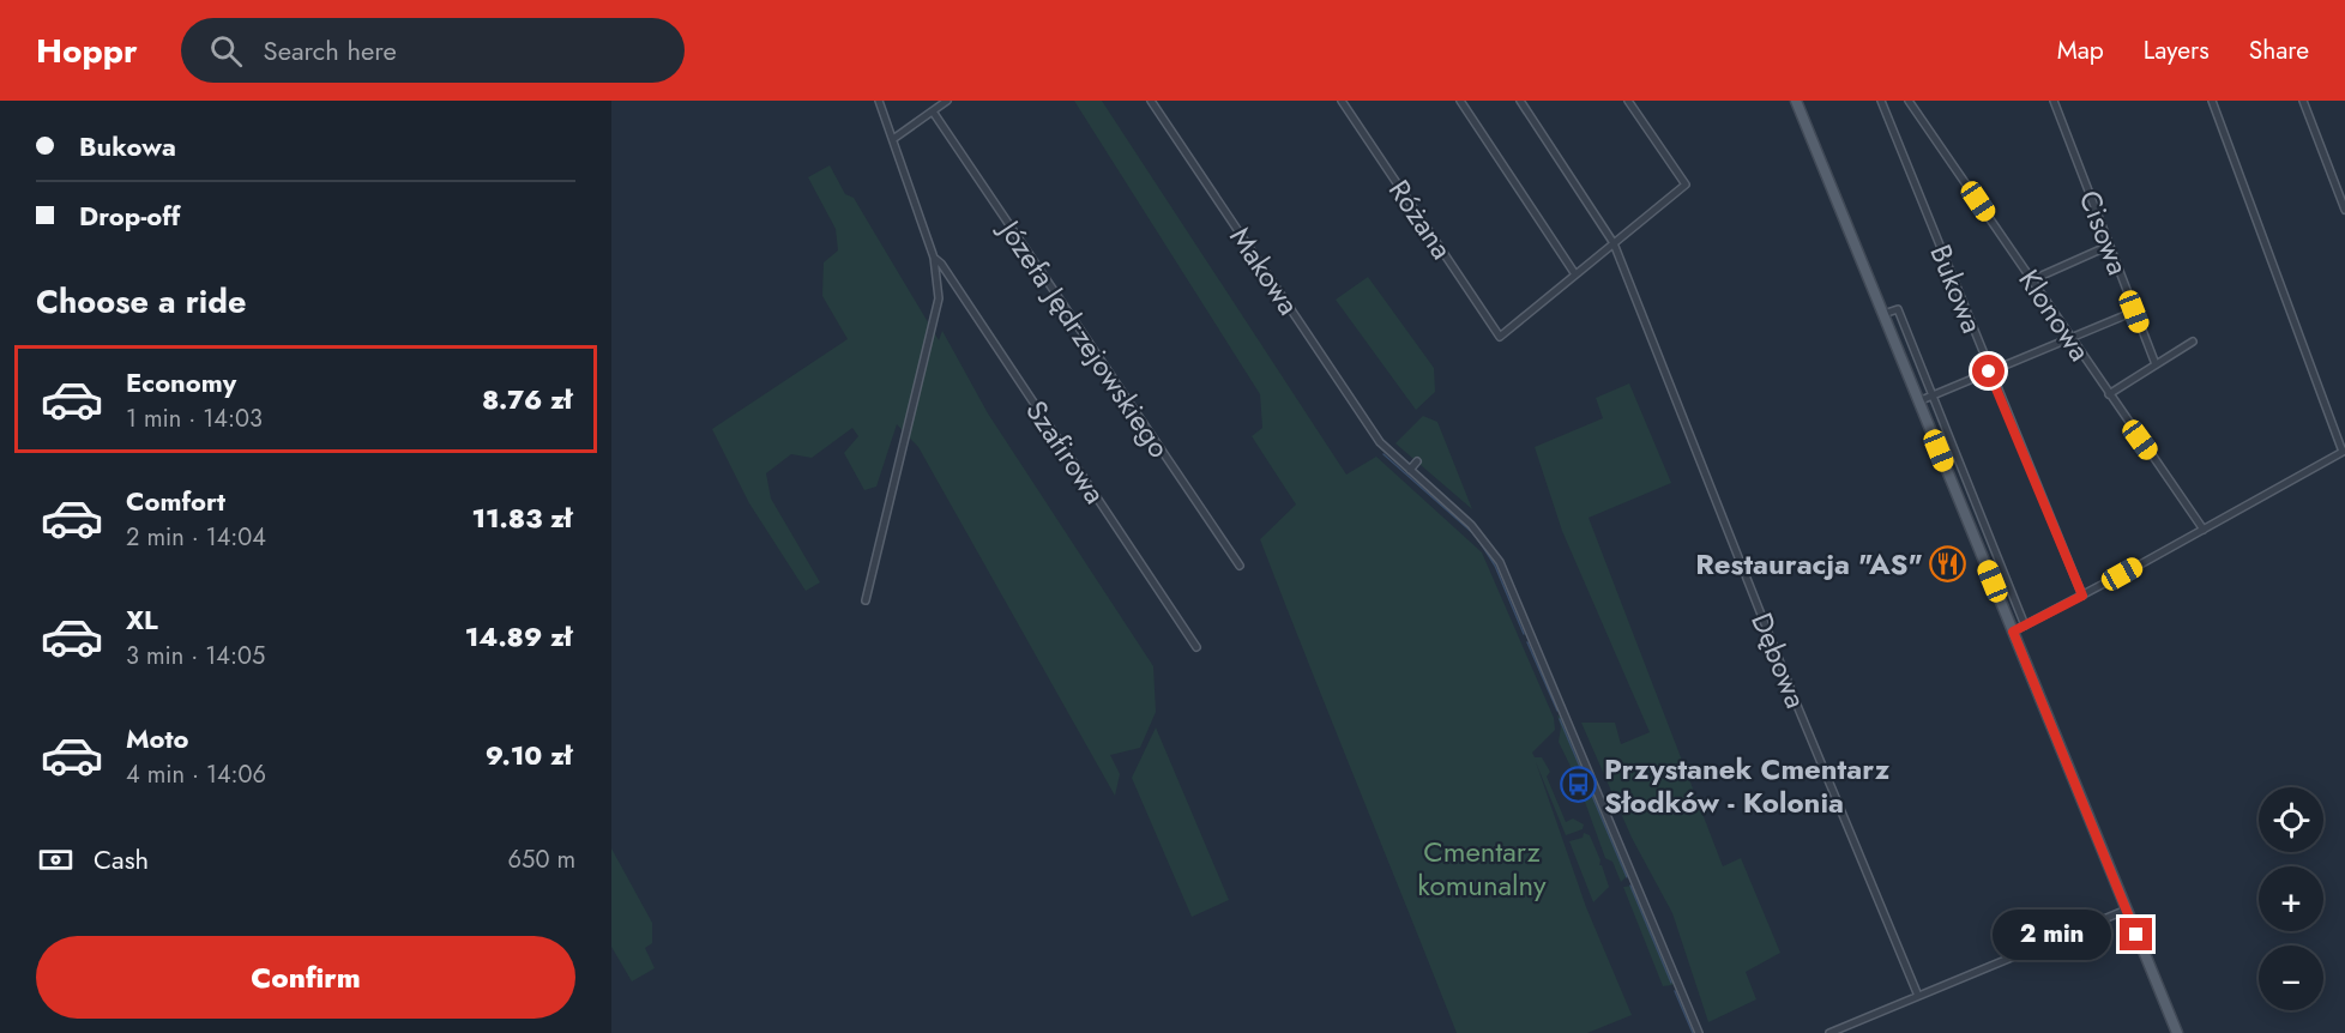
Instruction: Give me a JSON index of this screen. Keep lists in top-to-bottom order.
{
  "streets": {
    "street": [
      "Różana",
      "Cisowa",
      "Makowa",
      "Bukowa",
      "Klonowa",
      "Józefa Jędrzejowskiego",
      "Szafirowa",
      "Dębowa"
    ]
  },
  "parks": ["Cmentarz komunalny"],
  "places": {
    "restaurant": ["Restauracja \"AS\""],
    "bus stop": ["Przystanek Cmentarz Słodków - Kolonia"]
  },
  "page": {
    "header": "Hoppr",
    "search": "Search here",
    "nav": ["Map", "Layers", "Share"],
    "banner": ["Bukowa", "Drop-off"],
    "heading": "Choose a ride",
    "list": [
      {
        "name": "Economy",
        "note": "1 min · 14:03",
        "value": "8.76 zł"
      },
      {
        "name": "Comfort",
        "note": "2 min · 14:04",
        "value": "11.83 zł"
      },
      {
        "name": "XL",
        "note": "3 min · 14:05",
        "value": "14.89 zł"
      },
      {
        "name": "Moto",
        "note": "4 min · 14:06",
        "value": "9.10 zł"
      }
    ],
    "map_buttons": ["+", "−"],
    "pay": ["Cash", "650 m"],
    "bubble": "2 min",
    "buttons": "Confirm"
  }
}
